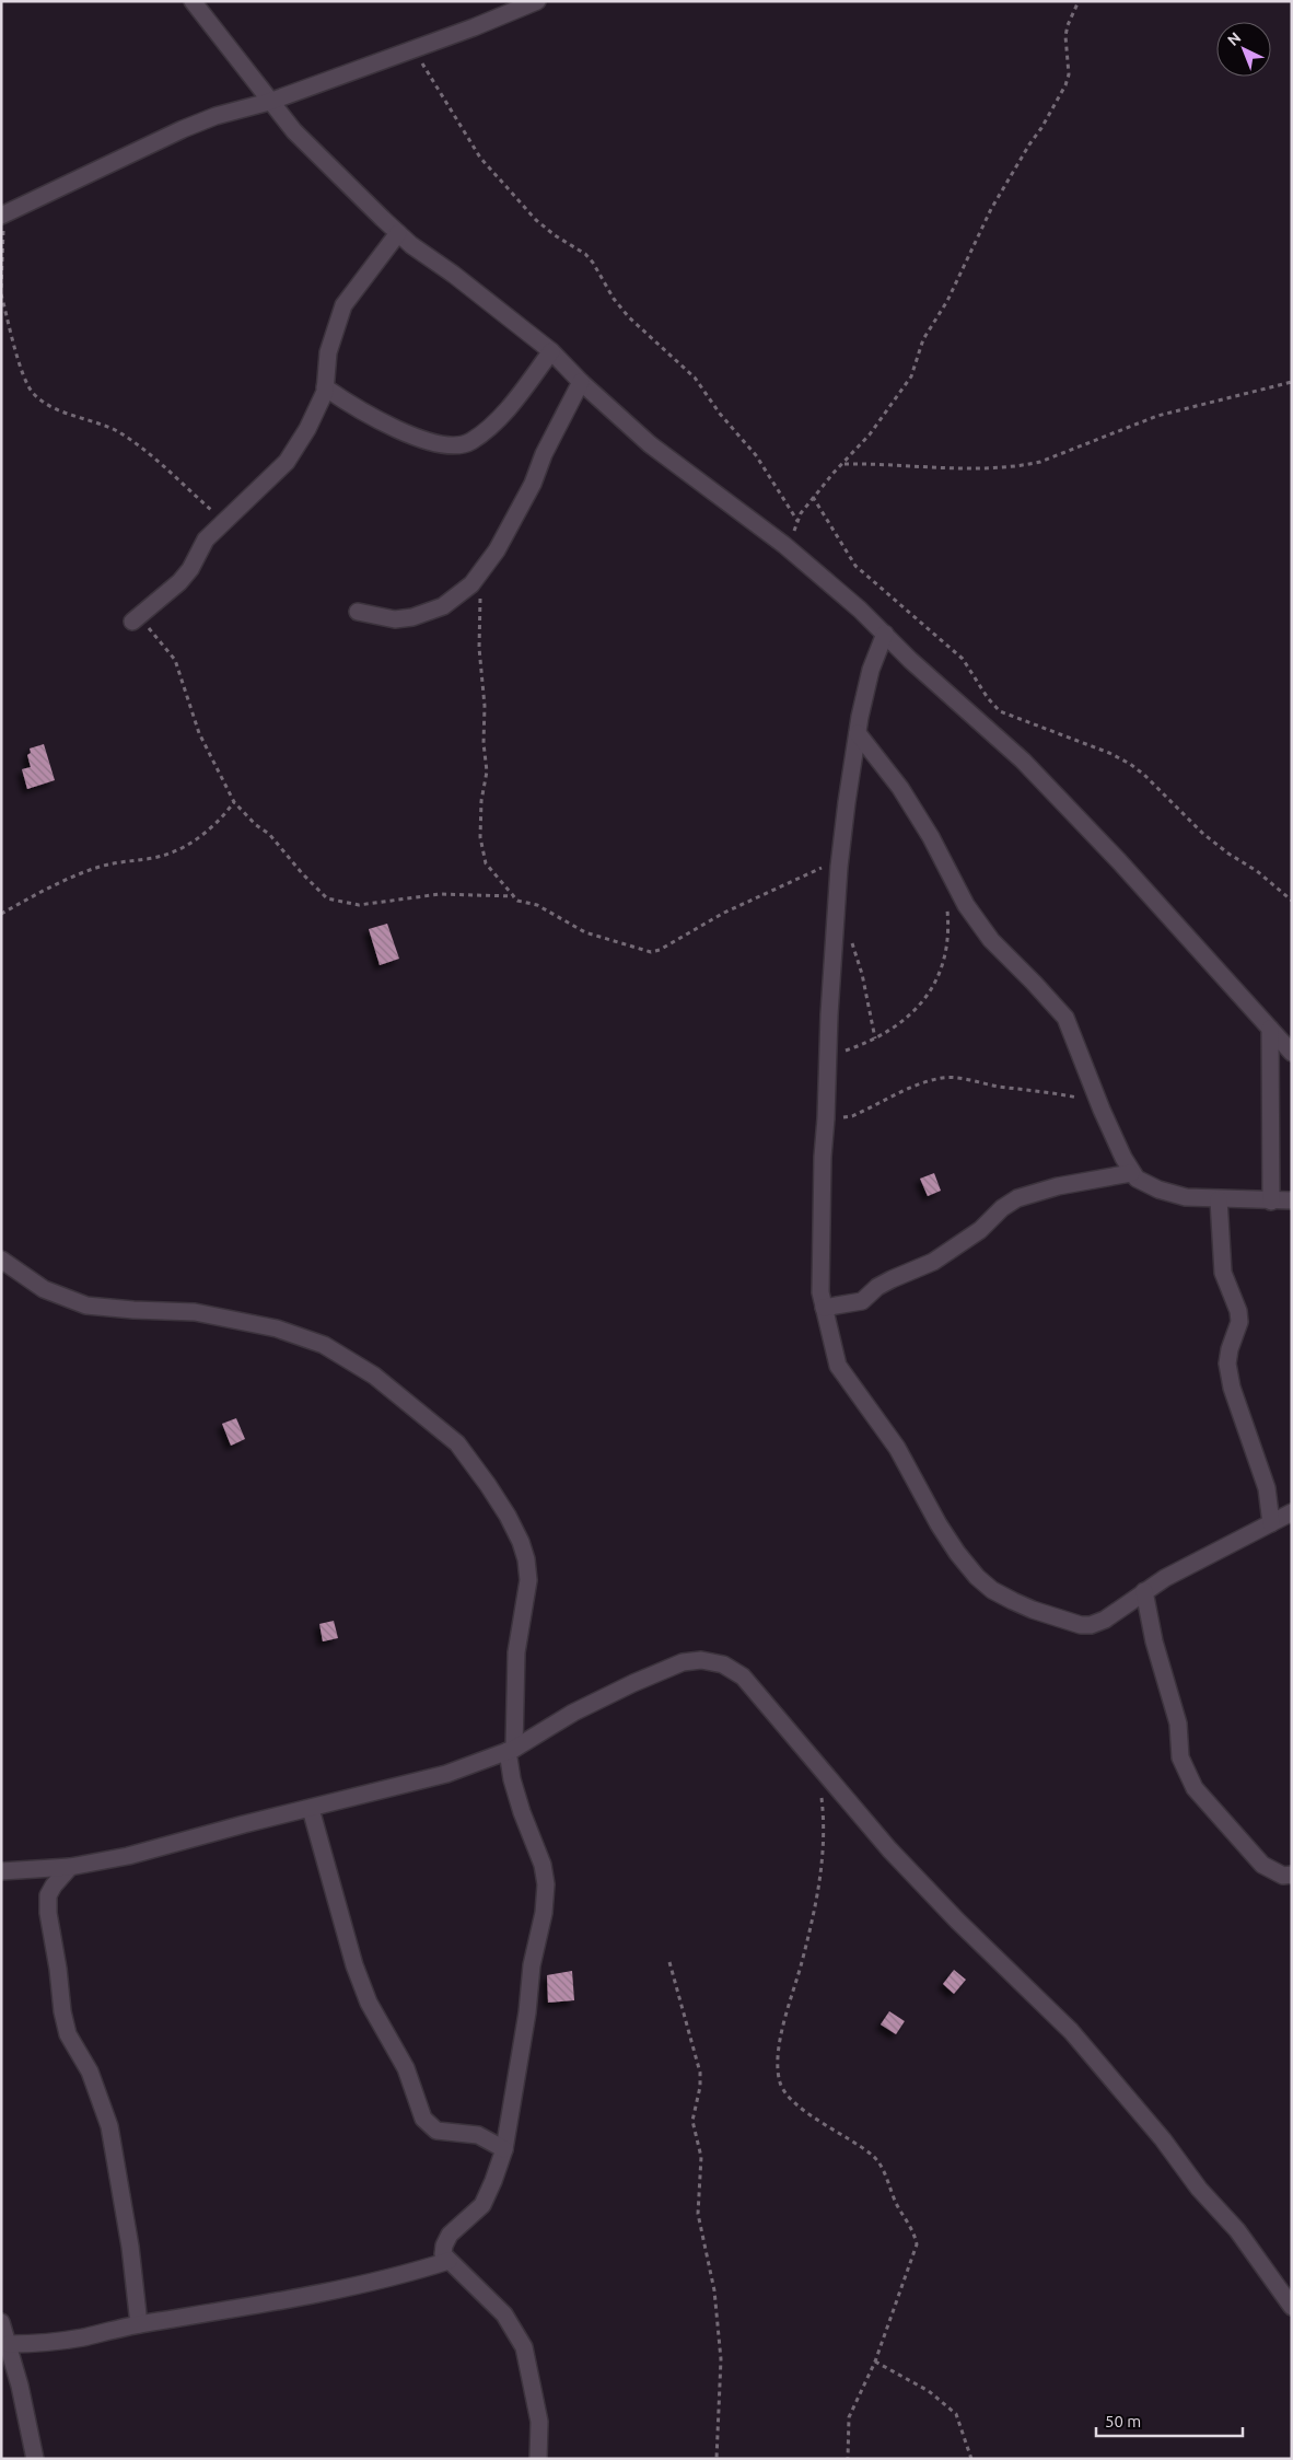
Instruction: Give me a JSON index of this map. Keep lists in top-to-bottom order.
{
  "scale_bar": "50 m",
  "north": "top left"
}
